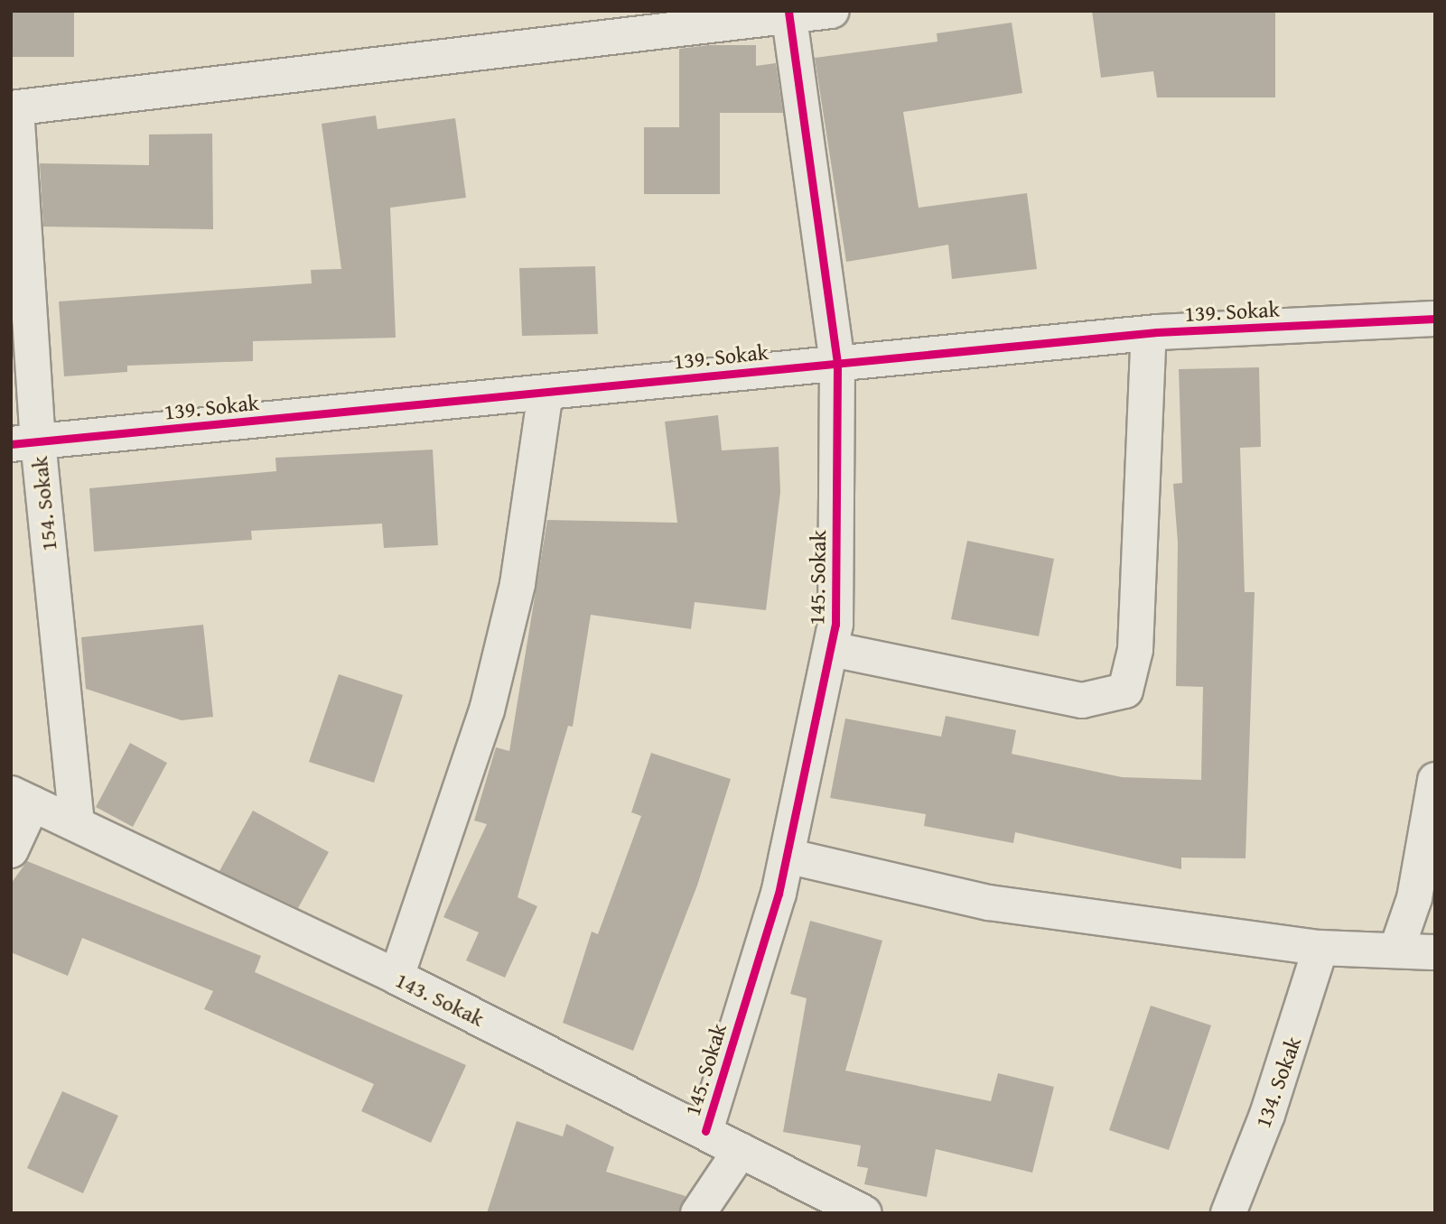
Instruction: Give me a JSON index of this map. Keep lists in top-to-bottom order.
{
  "streets": {
    "street": [
      "139. Sokak",
      "154. Sokak",
      "145. Sokak",
      "143. Sokak",
      "134. Sokak"
    ]
  },
  "crossings": [
    ["139. Sokak", "154. Sokak"],
    ["139. Sokak", "145. Sokak"],
    ["154. Sokak", "143. Sokak"],
    ["145. Sokak", "143. Sokak"]
  ]
}
